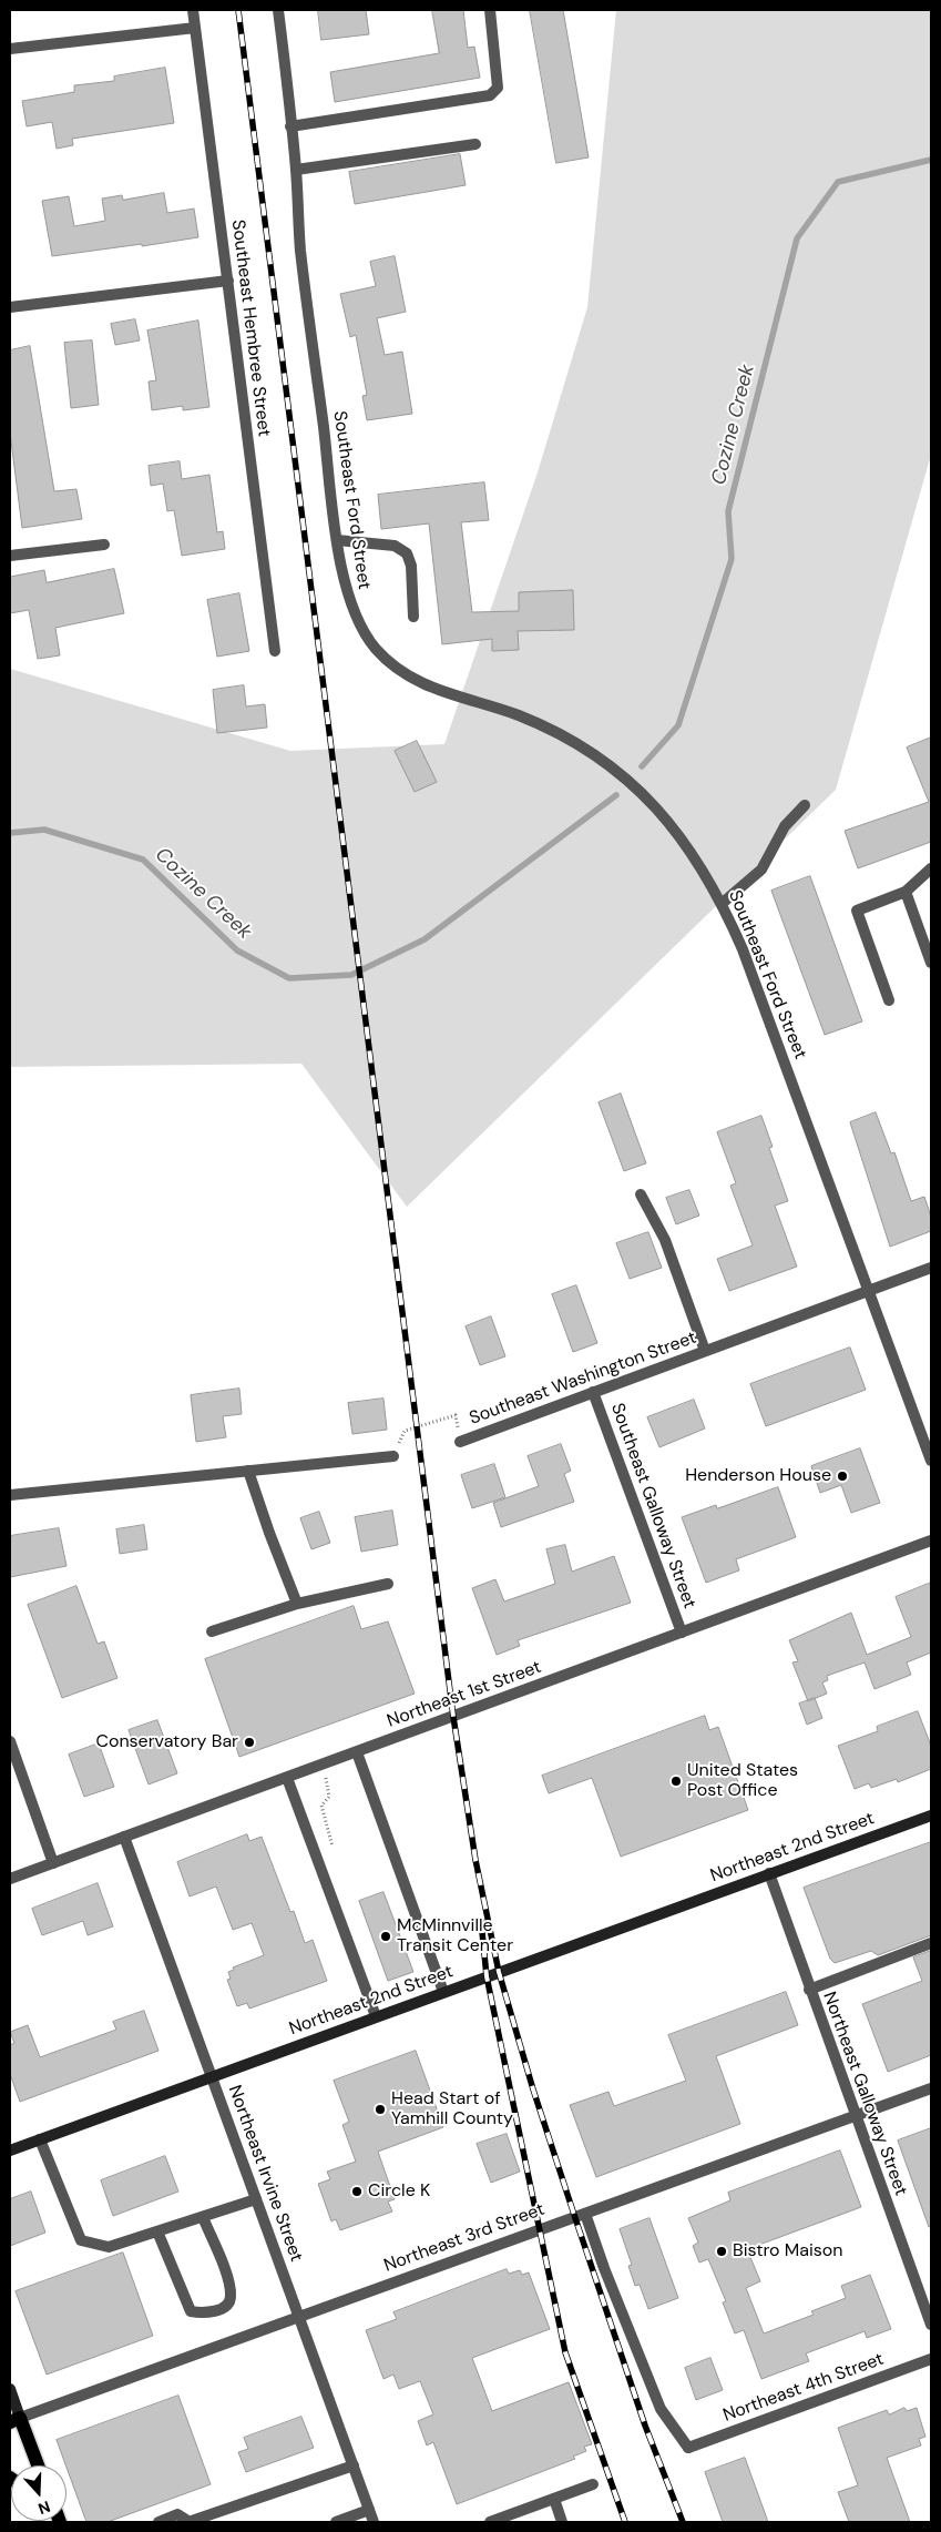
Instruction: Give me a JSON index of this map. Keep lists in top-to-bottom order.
{
  "streets": {
    "main road": ["Northeast 2nd Street"],
    "street": [
      "Southeast Hembree Street",
      "Southeast Ford Street",
      "Southeast Washington Street",
      "Southeast Galloway Street",
      "Northeast 1st Street",
      "Northeast Galloway Street",
      "Northeast Irvine Street",
      "Northeast 3rd Street",
      "Northeast 4th Street"
    ]
  },
  "crossings": [
    ["Southeast Ford Street", "Southeast Washington Street"],
    ["Southeast Washington Street", "Southeast Galloway Street"],
    ["Southeast Galloway Street", "Northeast 1st Street"],
    ["Northeast 1st Street", "Northeast Irvine Street"],
    ["Northeast 2nd Street", "Northeast Galloway Street"],
    ["Northeast 2nd Street", "Northeast Irvine Street"],
    ["Northeast Galloway Street", "Northeast 3rd Street"],
    ["Northeast Irvine Street", "Northeast 3rd Street"],
    ["Northeast 3rd Street", "Northeast 4th Street"]
  ],
  "water": ["Cozine Creek"],
  "places": [
    "Henderson House",
    "Conservatory Bar",
    "United States Post Office",
    "McMinnville Transit Center",
    "Head Start of Yamhill County",
    "Circle K",
    "Bistro Maison"
  ],
  "north": "bottom"
}
